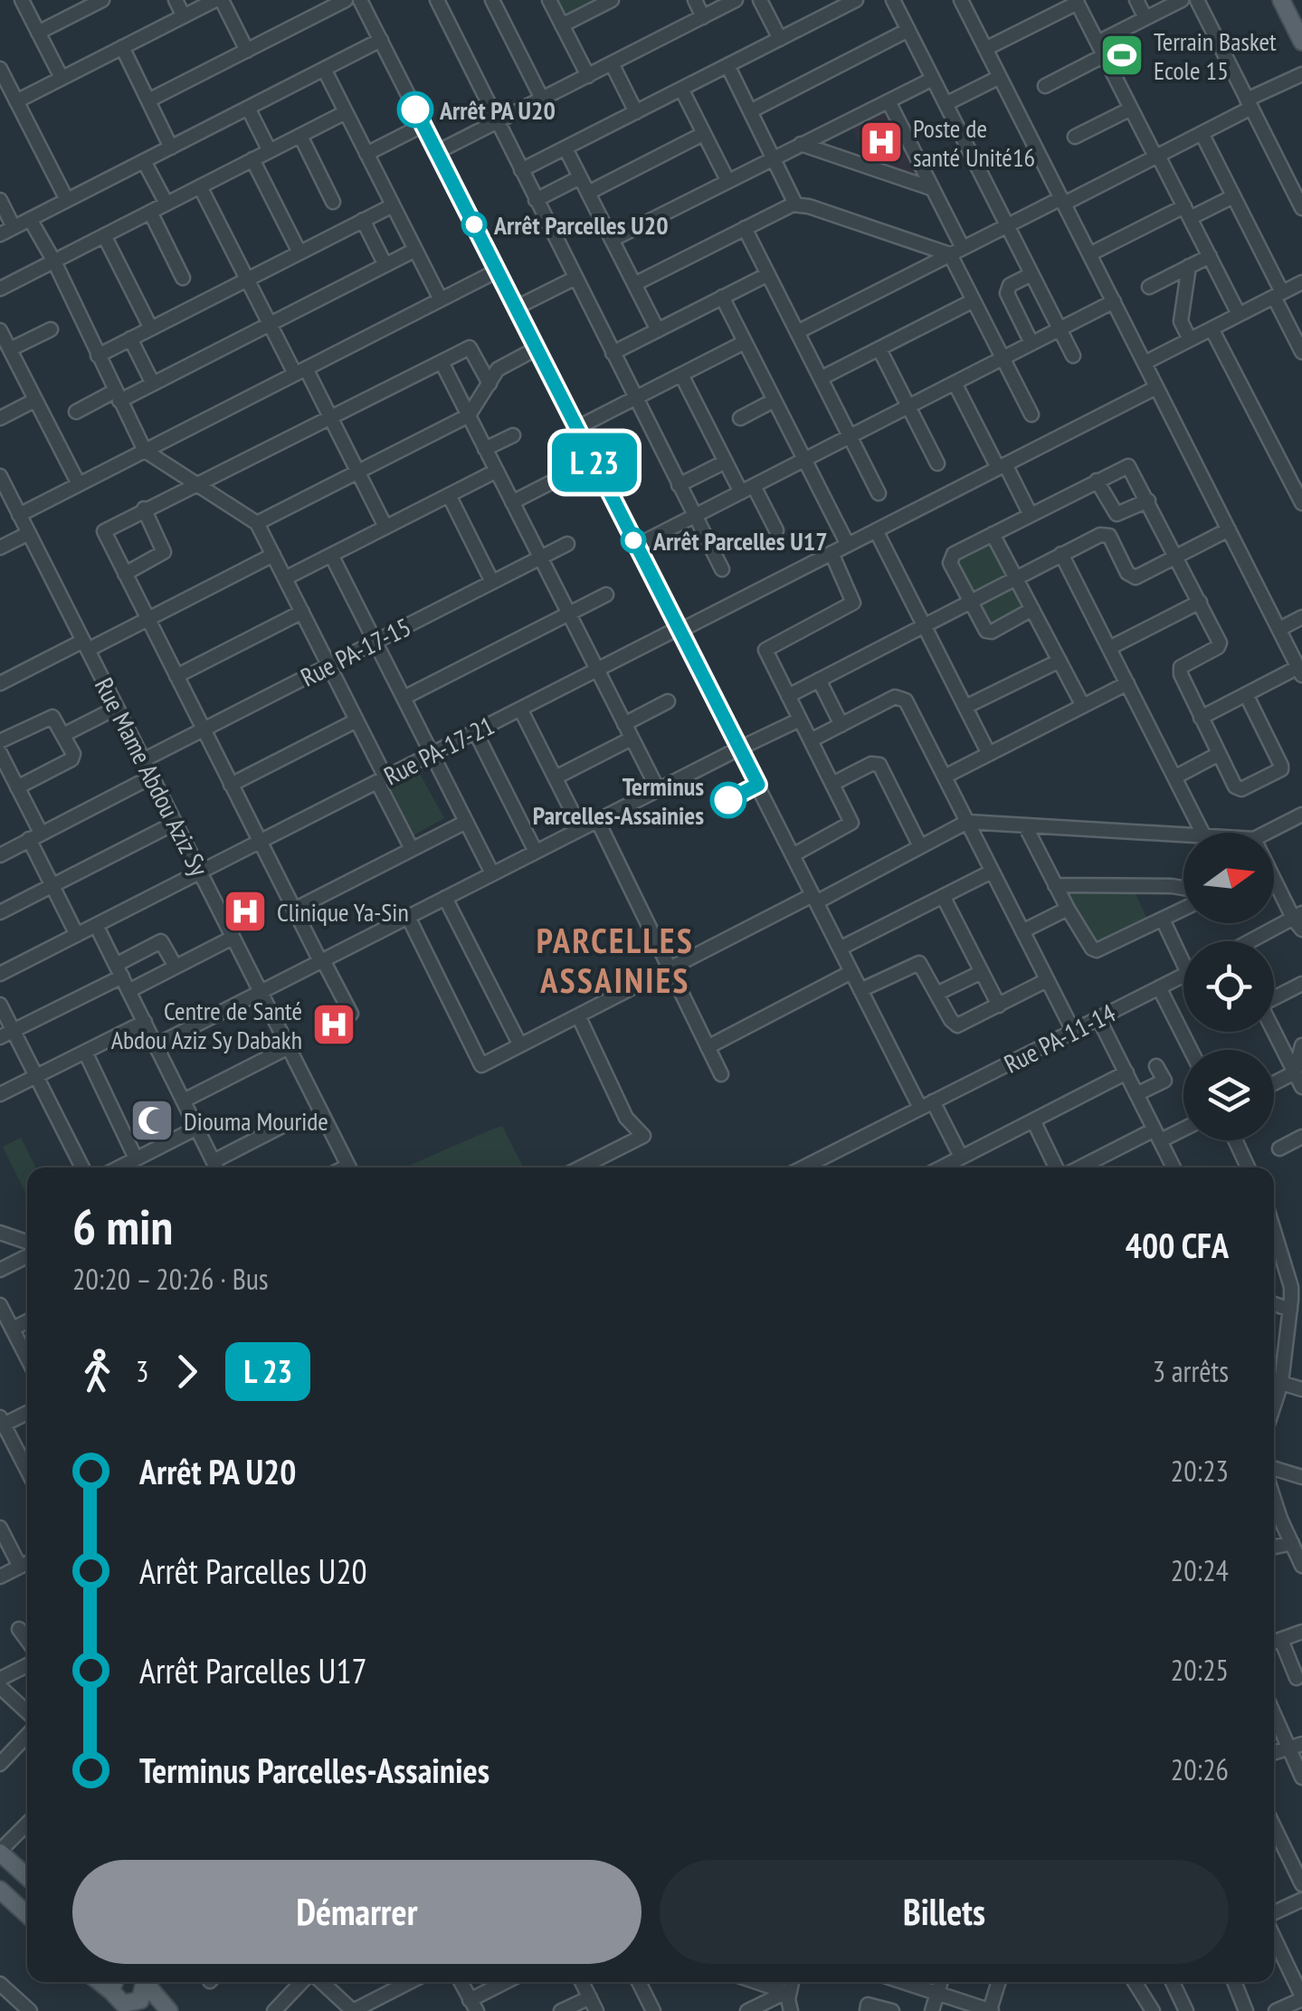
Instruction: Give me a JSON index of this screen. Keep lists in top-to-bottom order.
{
  "streets": {
    "street": [
      "Rue PA-17-15",
      "Rue PA-17-21",
      "Rue Mame Abdou Aziz Sy",
      "Rue PA-11-14"
    ]
  },
  "crossings": [
    ["Rue PA-17-15", "Rue Mame Abdou Aziz Sy"],
    ["Rue PA-17-21", "Rue Mame Abdou Aziz Sy"]
  ],
  "districts": ["PARCELLES ASSAINIES"],
  "places": {
    "sports": ["Terrain Basket Ecole 15"],
    "other": [
      "Arrêt PA U20",
      "Arrêt Parcelles U20",
      "Arrêt Parcelles U17",
      "Terminus Parcelles-Assainies"
    ],
    "hospital": ["Poste de santé Unité16", "Clinique Ya-Sin", "Centre de Santé Abdou Aziz Sy Dabakh"],
    "mosque": ["Diouma Mouride"]
  },
  "north": "right",
  "page": {
    "on_map": "L 23",
    "heading": ["6 min", "20:20 – 20:26 · Bus", "400 CFA"],
    "legs": ["3", "L 23", "3 arrêts"],
    "list": [
      {
        "name": "Arrêt PA U20",
        "value": "20:23"
      },
      {
        "name": "Arrêt Parcelles U20",
        "value": "20:24"
      },
      {
        "name": "Arrêt Parcelles U17",
        "value": "20:25"
      },
      {
        "name": "Terminus Parcelles-Assainies",
        "value": "20:26"
      }
    ],
    "buttons": ["Démarrer", "Billets"]
  }
}
